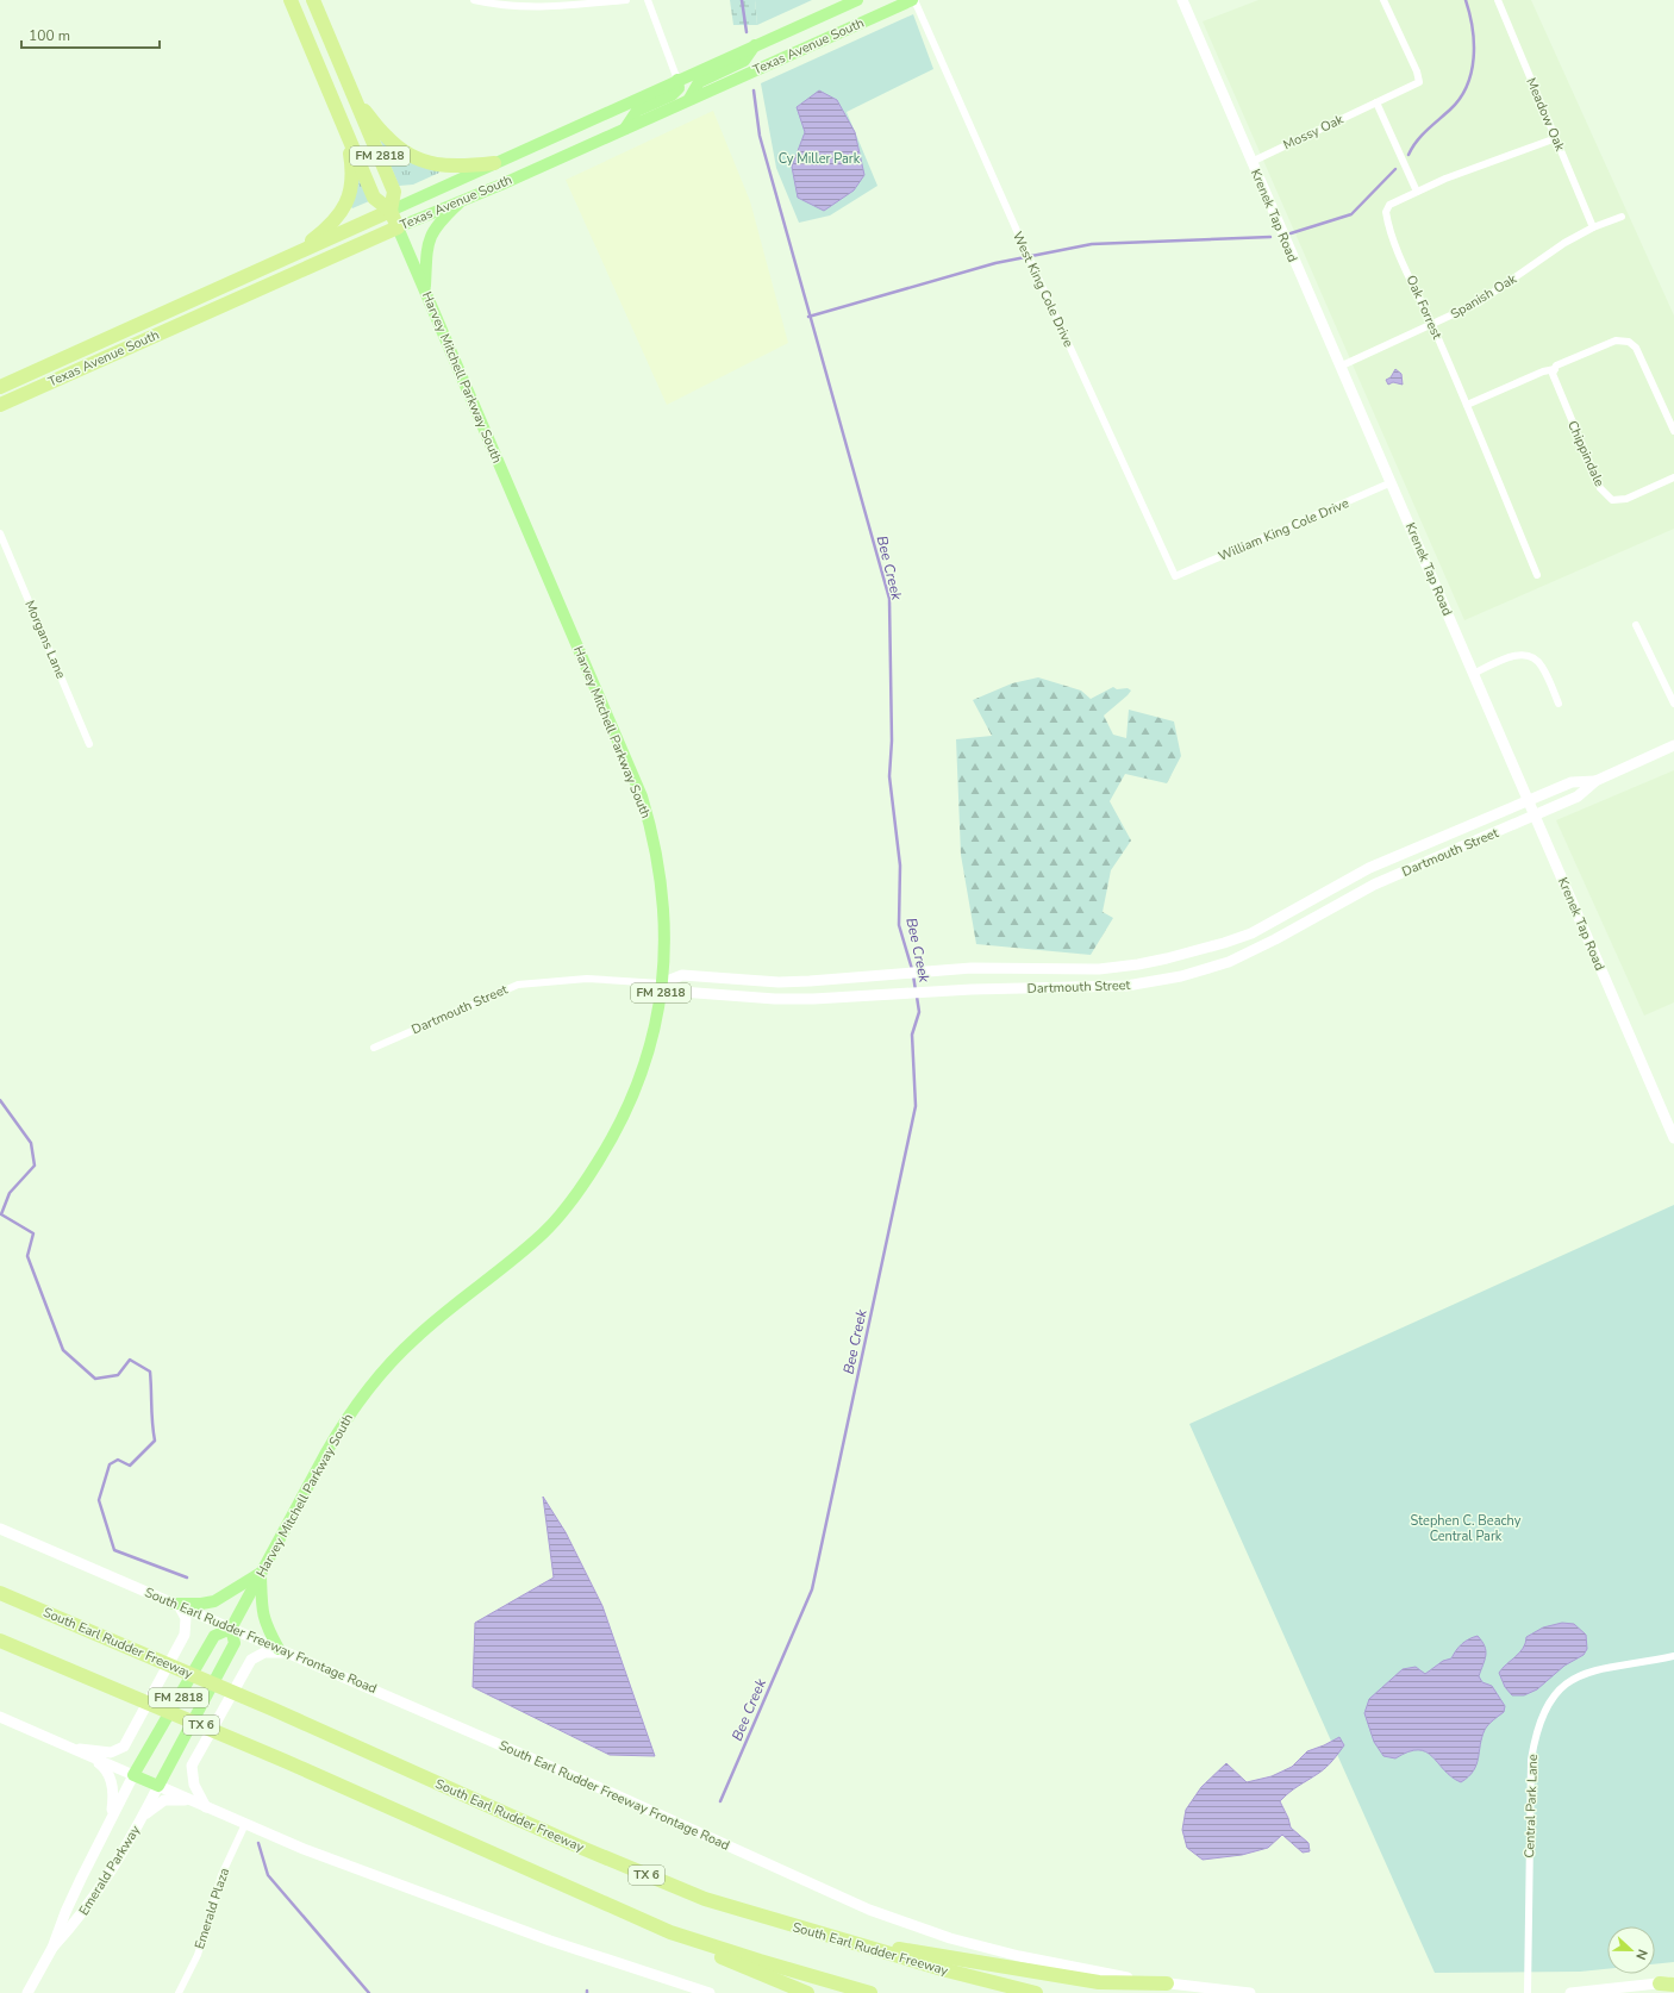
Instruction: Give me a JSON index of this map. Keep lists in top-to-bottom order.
{
  "streets": {
    "highway": [
      "Texas Avenue South",
      "FM 2818",
      "Harvey Mitchell Parkway South",
      "South Earl Rudder Freeway",
      "TX 6"
    ],
    "street": [
      "Meadow Oak",
      "Mossy Oak",
      "Krenek Tap Road",
      "West King Cole Drive",
      "Spanish Oak",
      "Oak Forrest",
      "Chippindale",
      "William King Cole Drive",
      "Morgans Lane",
      "Dartmouth Street",
      "South Earl Rudder Freeway Frontage Road",
      "Central Park Lane",
      "Emerald Parkway",
      "Emerald Plaza"
    ]
  },
  "crossings": [
    ["Texas Avenue South", "FM 2818"],
    ["Texas Avenue South", "West King Cole Drive"],
    ["Texas Avenue South", "Harvey Mitchell Parkway South"],
    ["Meadow Oak", "Spanish Oak"],
    ["Meadow Oak", "Oak Forrest"],
    ["Mossy Oak", "Krenek Tap Road"],
    ["FM 2818", "Harvey Mitchell Parkway South"],
    ["FM 2818", "South Earl Rudder Freeway Frontage Road"],
    ["FM 2818", "Emerald Parkway"],
    ["Krenek Tap Road", "Spanish Oak"],
    ["Krenek Tap Road", "William King Cole Drive"],
    ["Krenek Tap Road", "Dartmouth Street"],
    ["West King Cole Drive", "William King Cole Drive"],
    ["Spanish Oak", "Oak Forrest"],
    ["Harvey Mitchell Parkway South", "Dartmouth Street"],
    ["Harvey Mitchell Parkway South", "South Earl Rudder Freeway Frontage Road"],
    ["Harvey Mitchell Parkway South", "Emerald Parkway"]
  ],
  "water": ["Bee Creek"],
  "parks": ["Cy Miller Park", "Stephen C. Beachy Central Park"],
  "scale_bar": "100 m",
  "north": "right"
}
